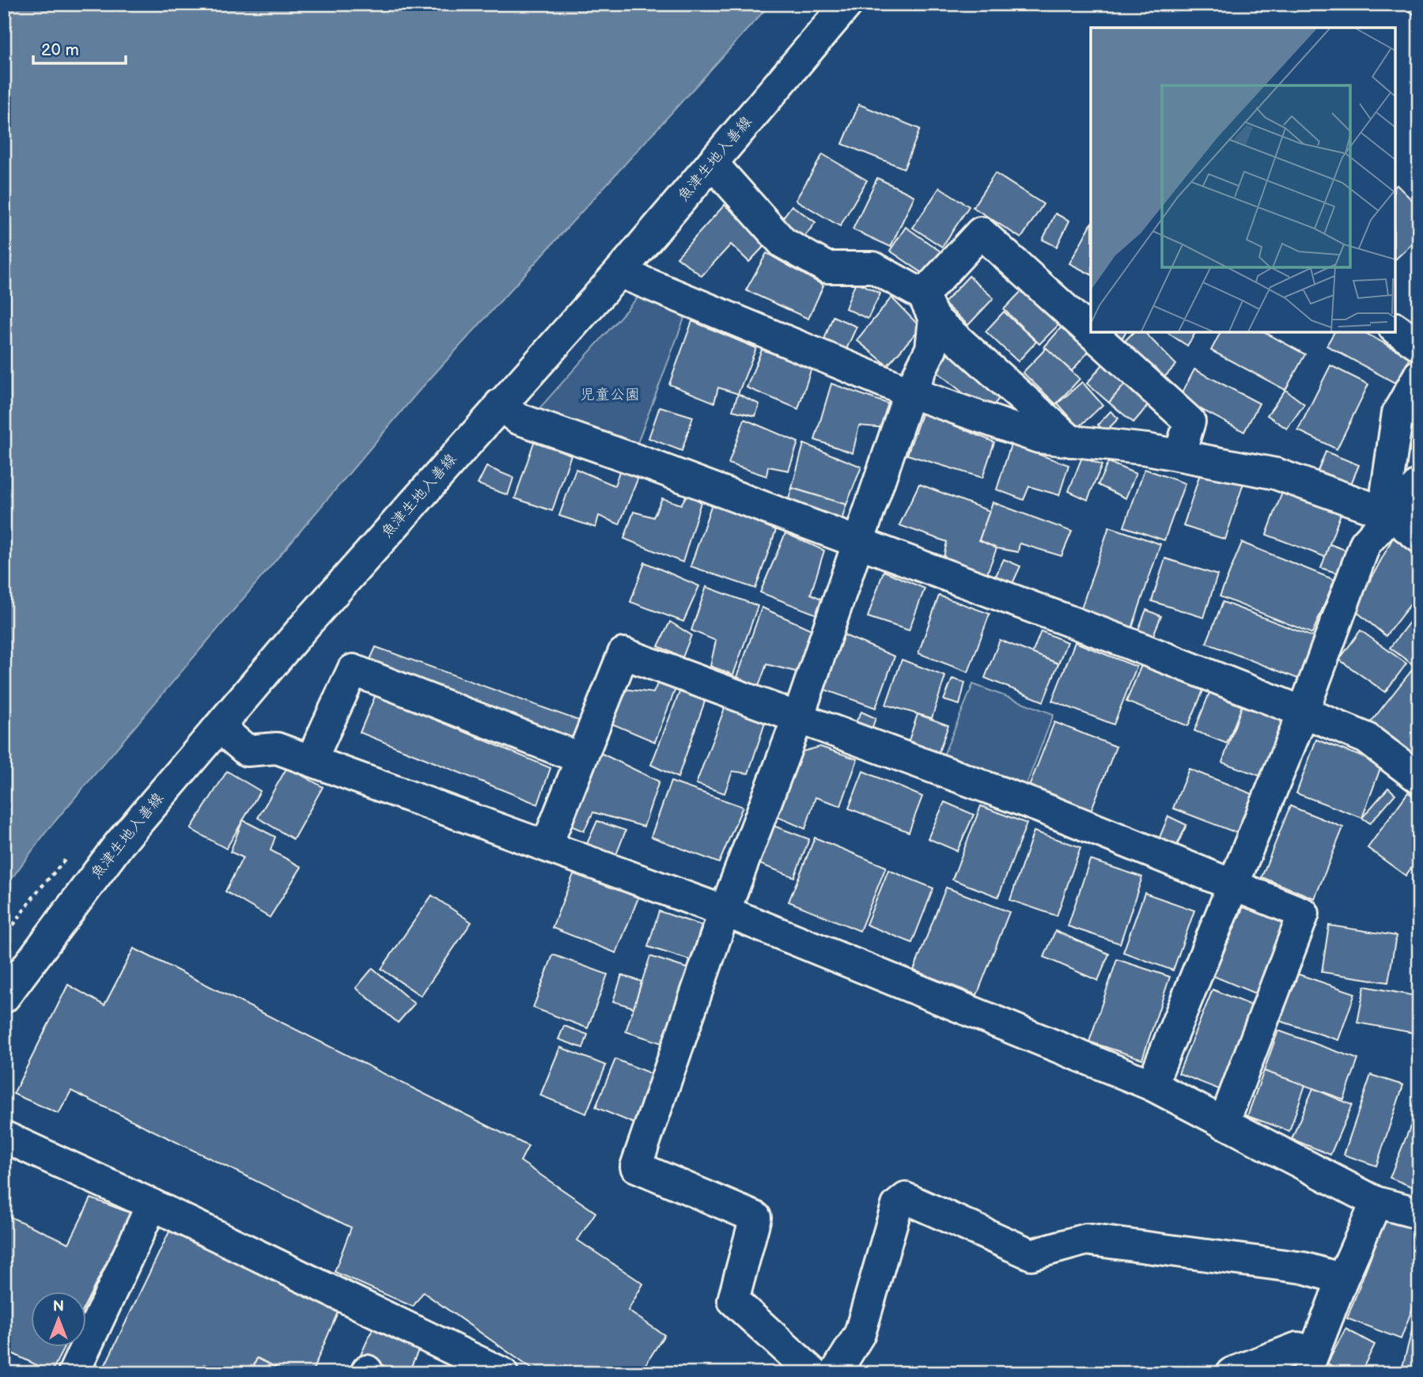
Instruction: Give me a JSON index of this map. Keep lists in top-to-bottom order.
{
  "streets": {
    "street": ["魚津生地入善線"]
  },
  "parks": ["児童公園"],
  "scale_bar": "20 m",
  "north": "top"
}
